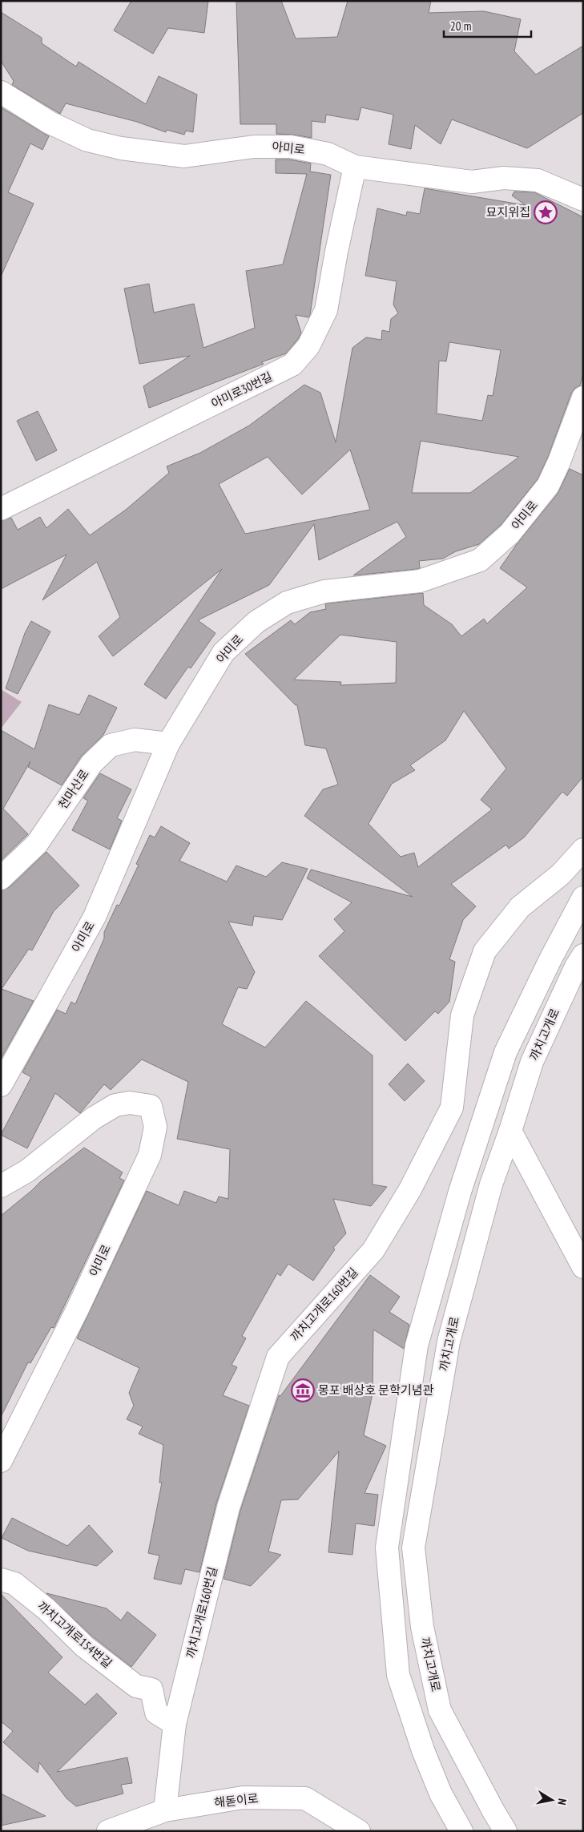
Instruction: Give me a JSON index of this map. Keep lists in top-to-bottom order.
{
  "streets": {
    "street": [
      "아미로",
      "아미로30번길",
      "천마산로",
      "까치고개로",
      "까치고개로160번길",
      "까치고개로154번길",
      "해돋이로"
    ]
  },
  "crossings": [
    ["아미로", "아미로30번길"],
    ["아미로", "천마산로"],
    ["까치고개로160번길", "까치고개로154번길"],
    ["까치고개로160번길", "해돋이로"]
  ],
  "places": {
    "place": ["묘지위집"],
    "museum": ["몽포 배상호 문학기념관"]
  },
  "scale_bar": "20 m",
  "north": "right"
}
